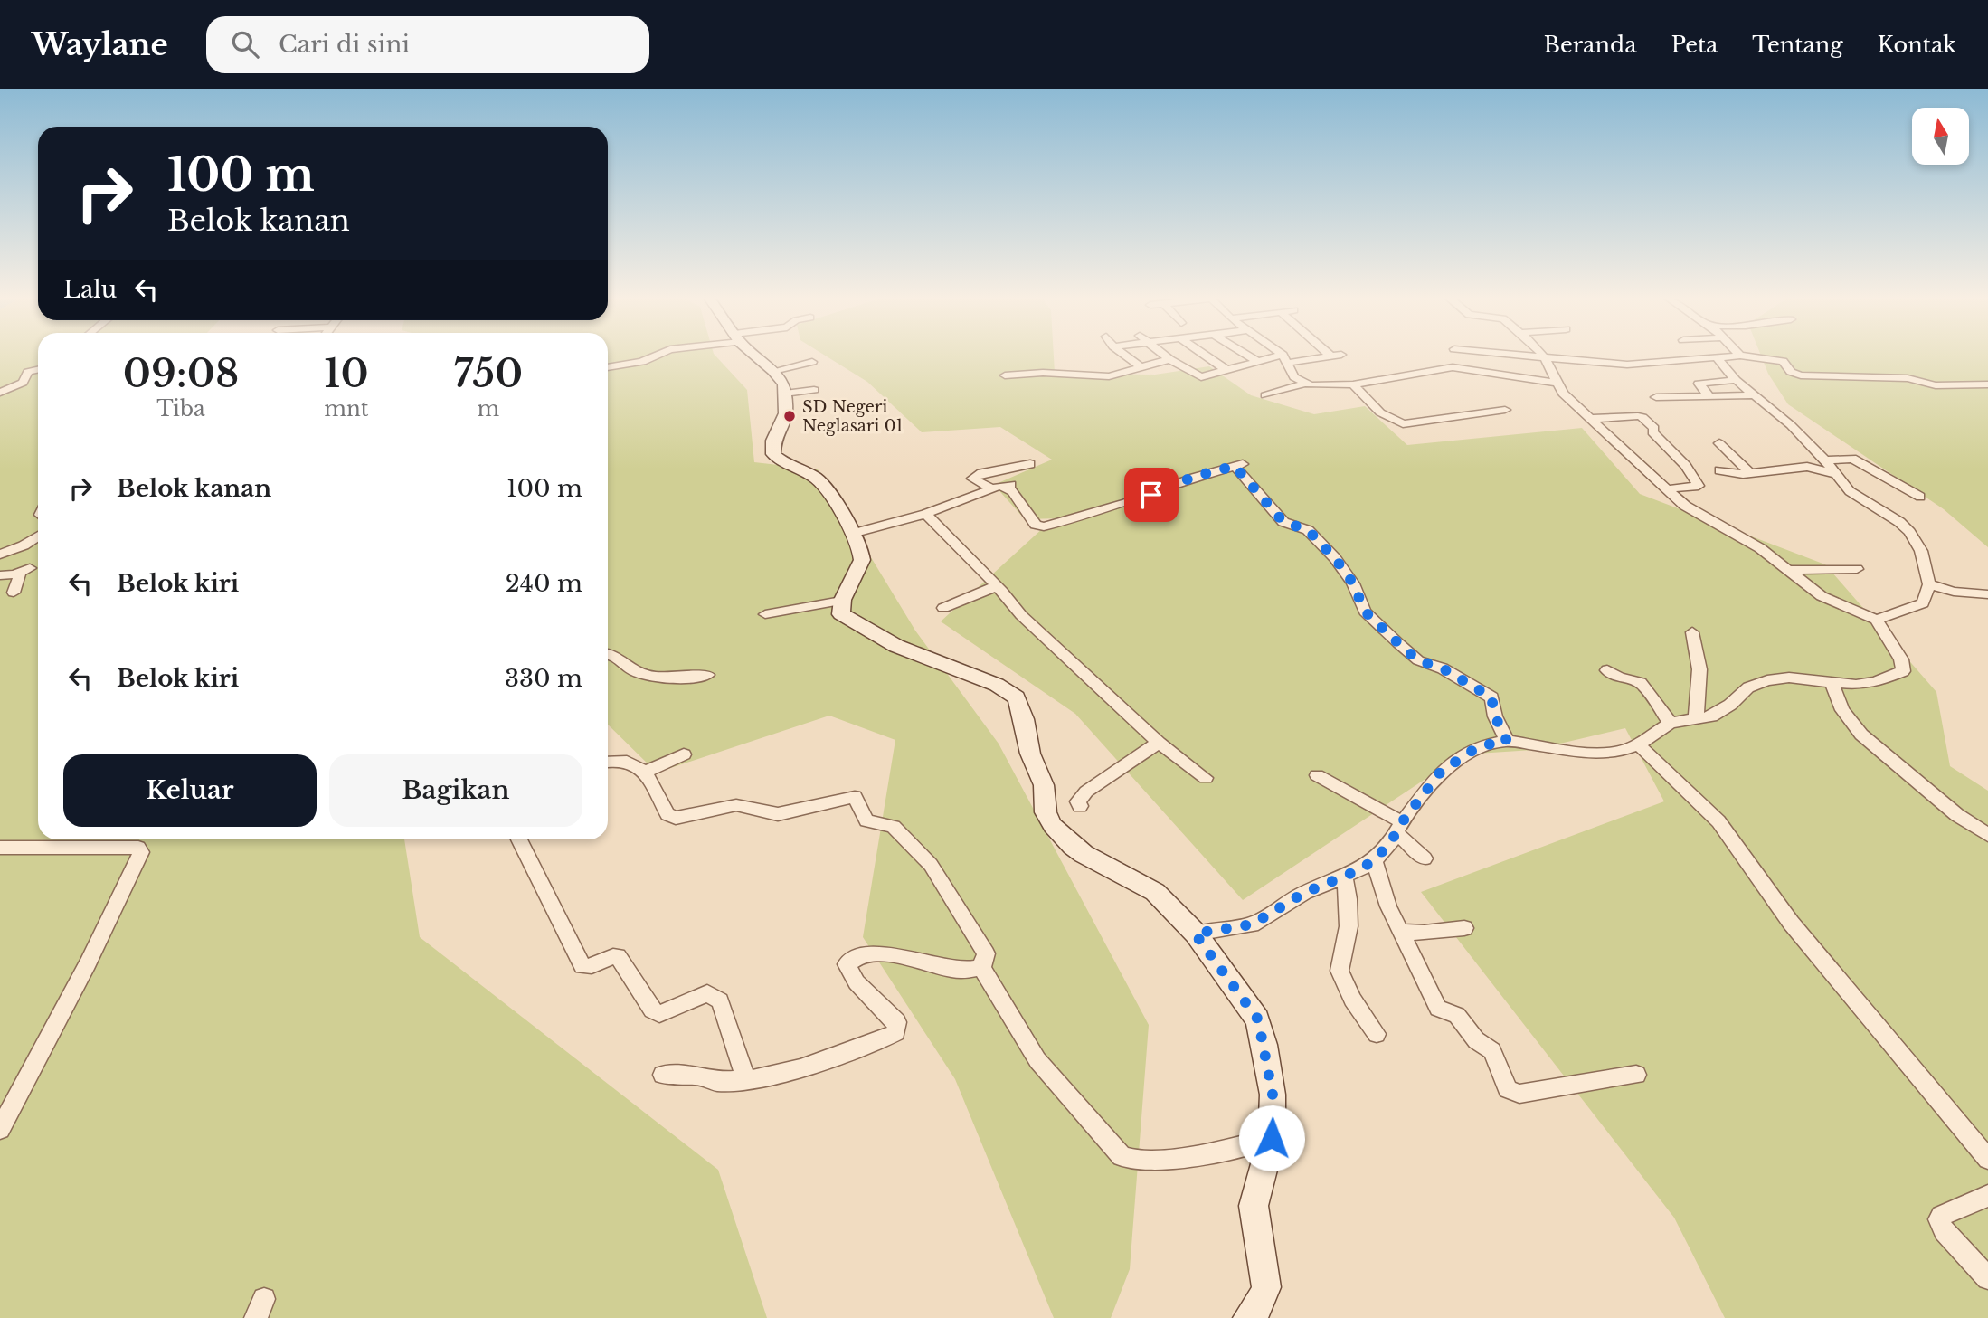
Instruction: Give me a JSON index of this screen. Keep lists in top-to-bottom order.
{
  "places": ["SD Negeri Neglasari 01"],
  "north": "top",
  "page": {
    "header": "Waylane",
    "search": "Cari di sini",
    "nav": [
      "Beranda",
      "Peta",
      "Tentang",
      "Kontak"
    ],
    "turn": ["100 m", "Belok kanan"],
    "then": "Lalu",
    "eta": [
      "09:08",
      "Tiba",
      "10",
      "mnt",
      "750",
      "m"
    ],
    "list": [
      {
        "name": "Belok kanan",
        "value": "100 m"
      },
      {
        "name": "Belok kiri",
        "value": "240 m"
      },
      {
        "name": "Belok kiri",
        "value": "330 m"
      }
    ],
    "buttons": ["Keluar", "Bagikan"]
  }
}
